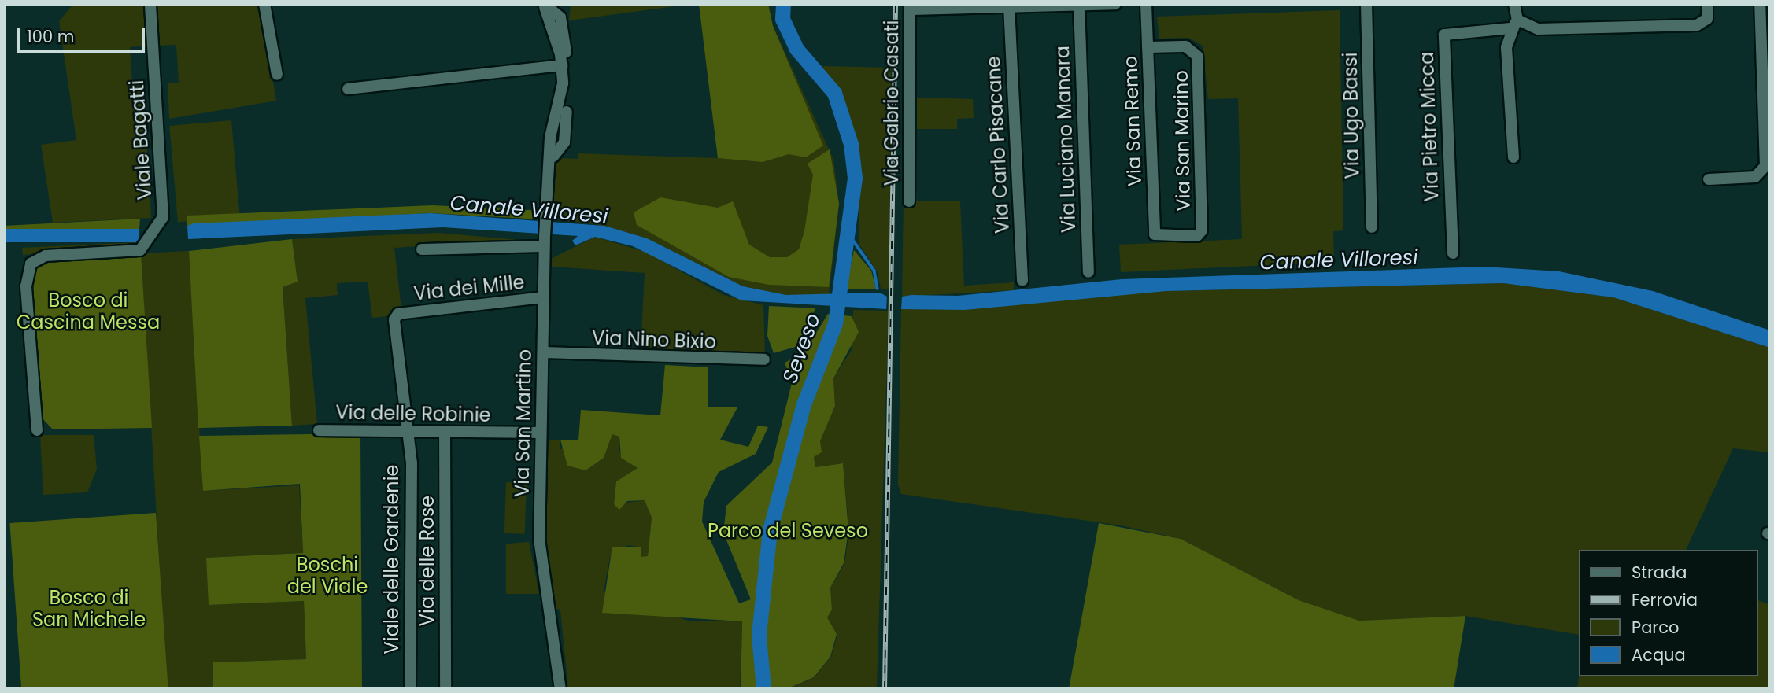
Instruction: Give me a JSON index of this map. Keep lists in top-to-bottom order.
{
  "streets": {
    "street": [
      "Via Gabrio Casati",
      "Via Ugo Bassi",
      "Via San Remo",
      "Via Pietro Micca",
      "Via Luciano Manara",
      "Viale Bagatti",
      "Via San Marino",
      "Via Carlo Pisacane",
      "Via dei Mille",
      "Via Nino Bixio",
      "Via delle Robinie",
      "Via San Martino",
      "Viale delle Gardenie",
      "Via delle Rose"
    ]
  },
  "crossings": [
    ["Via San Remo", "Via San Marino"],
    ["Via dei Mille", "Via San Martino"],
    ["Via dei Mille", "Viale delle Gardenie"],
    ["Via Nino Bixio", "Via San Martino"],
    ["Via delle Robinie", "Via San Martino"],
    ["Via delle Robinie", "Viale delle Gardenie"],
    ["Via delle Robinie", "Via delle Rose"]
  ],
  "water": ["Canale Villoresi", "Seveso"],
  "parks": [
    "Bosco di Cascina Messa",
    "Parco del Seveso",
    "Boschi del Viale",
    "Bosco di San Michele"
  ],
  "legend": [
    "Strada",
    "Ferrovia",
    "Parco",
    "Acqua"
  ],
  "scale_bar": "100 m"
}
